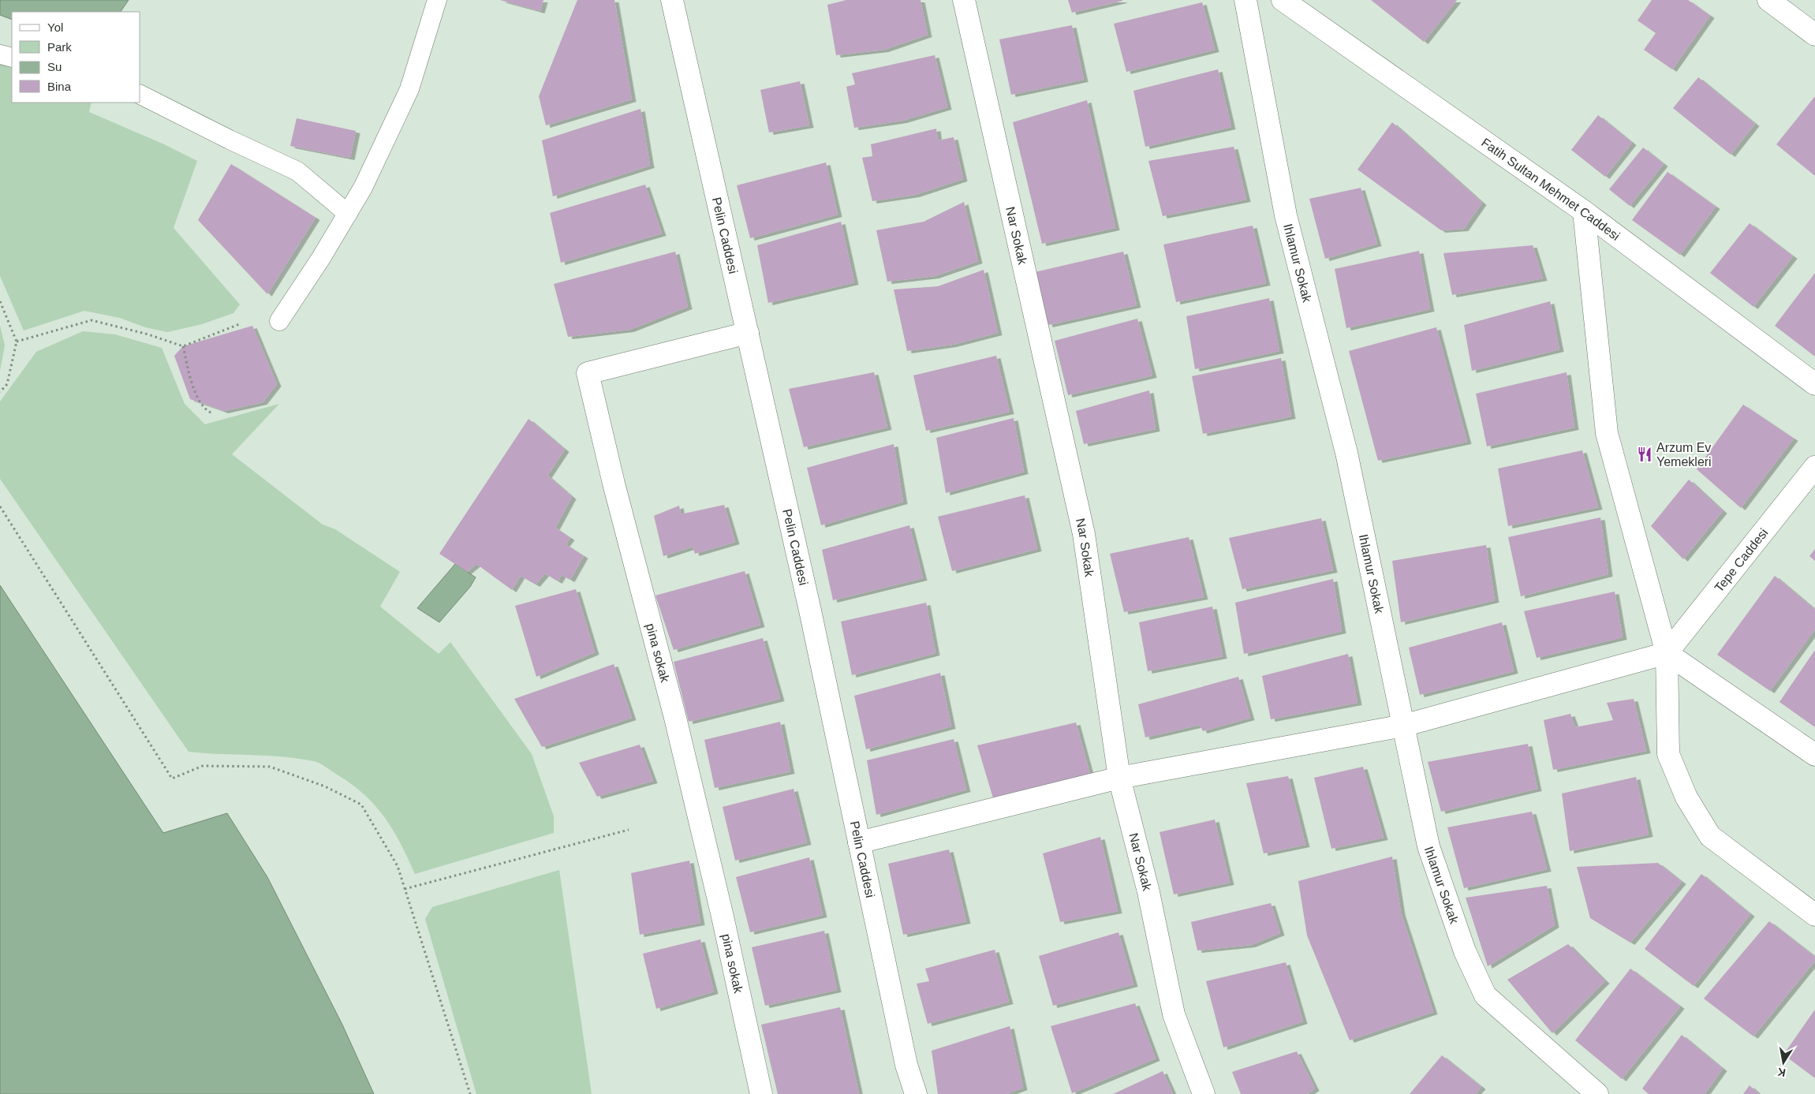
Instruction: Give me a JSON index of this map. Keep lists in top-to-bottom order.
{
  "streets": {
    "street": [
      "Fatih Sultan Mehmet Caddesi",
      "Pelin Caddesi",
      "Nar Sokak",
      "Ihlamur Sokak",
      "Tepe Caddesi",
      "pina sokak"
    ]
  },
  "crossings": [
    ["Pelin Caddesi", "pina sokak"]
  ],
  "places": {
    "restaurant": ["Arzum Ev Yemekleri"]
  },
  "legend": [
    "Yol",
    "Park",
    "Su",
    "Bina"
  ],
  "north": "bottom"
}
